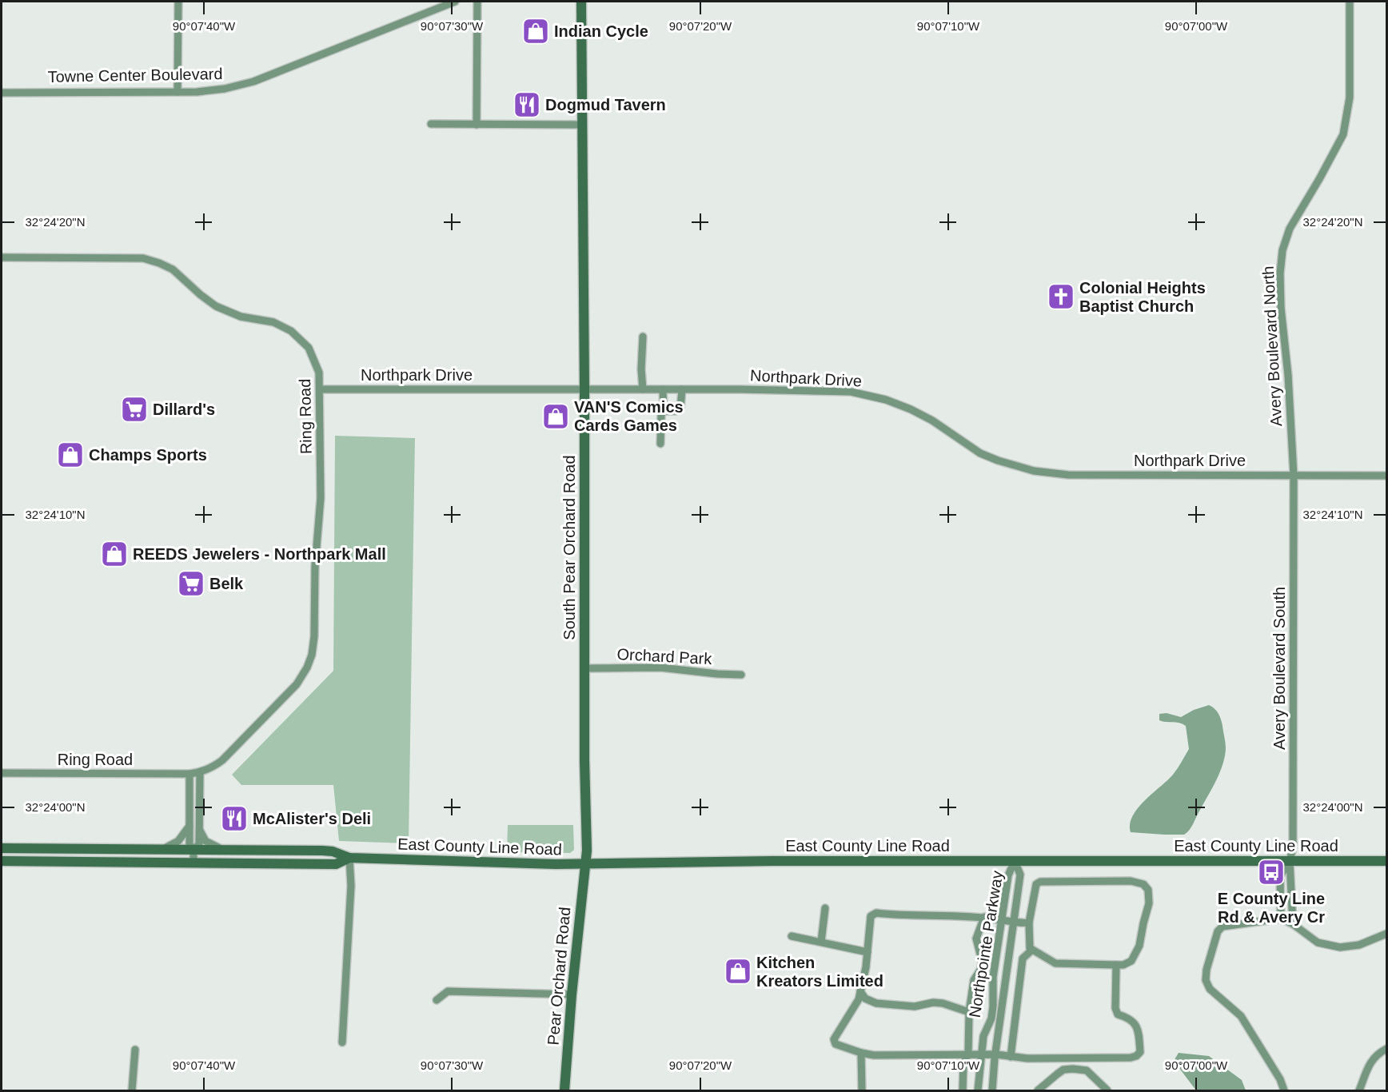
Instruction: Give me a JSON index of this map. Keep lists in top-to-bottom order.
{
  "streets": {
    "main road": ["South Pear Orchard Road", "East County Line Road", "Pear Orchard Road"],
    "street": [
      "Towne Center Boulevard",
      "Avery Boulevard North",
      "Northpark Drive",
      "Ring Road",
      "Orchard Park",
      "Avery Boulevard South",
      "Northpointe Parkway"
    ]
  },
  "crossings": [
    ["Avery Boulevard North", "Northpark Drive"],
    ["Avery Boulevard North", "Avery Boulevard South"],
    ["Northpark Drive", "Ring Road"],
    ["Northpark Drive", "South Pear Orchard Road"],
    ["Northpark Drive", "Avery Boulevard South"],
    ["South Pear Orchard Road", "Orchard Park"],
    ["South Pear Orchard Road", "East County Line Road"],
    ["South Pear Orchard Road", "Pear Orchard Road"],
    ["Avery Boulevard South", "East County Line Road"],
    ["East County Line Road", "Northpointe Parkway"],
    ["East County Line Road", "Pear Orchard Road"]
  ],
  "places": {
    "shop": [
      "Indian Cycle",
      "VAN'S Comics Cards Games",
      "Champs Sports",
      "REEDS Jewelers - Northpark Mall",
      "Kitchen Kreators Limited"
    ],
    "restaurant": ["Dogmud Tavern", "McAlister's Deli"],
    "church": ["Colonial Heights Baptist Church"],
    "supermarket": ["Dillard's", "Belk"],
    "bus stop": ["E County Line Rd & Avery Cr"]
  },
  "coordinates": [
    "90°07'40\"W",
    "90°07'30\"W",
    "90°07'20\"W",
    "90°07'10\"W",
    "90°07'00\"W",
    "32°24'20\"N",
    "32°24'10\"N",
    "32°24'00\"N"
  ]
}
